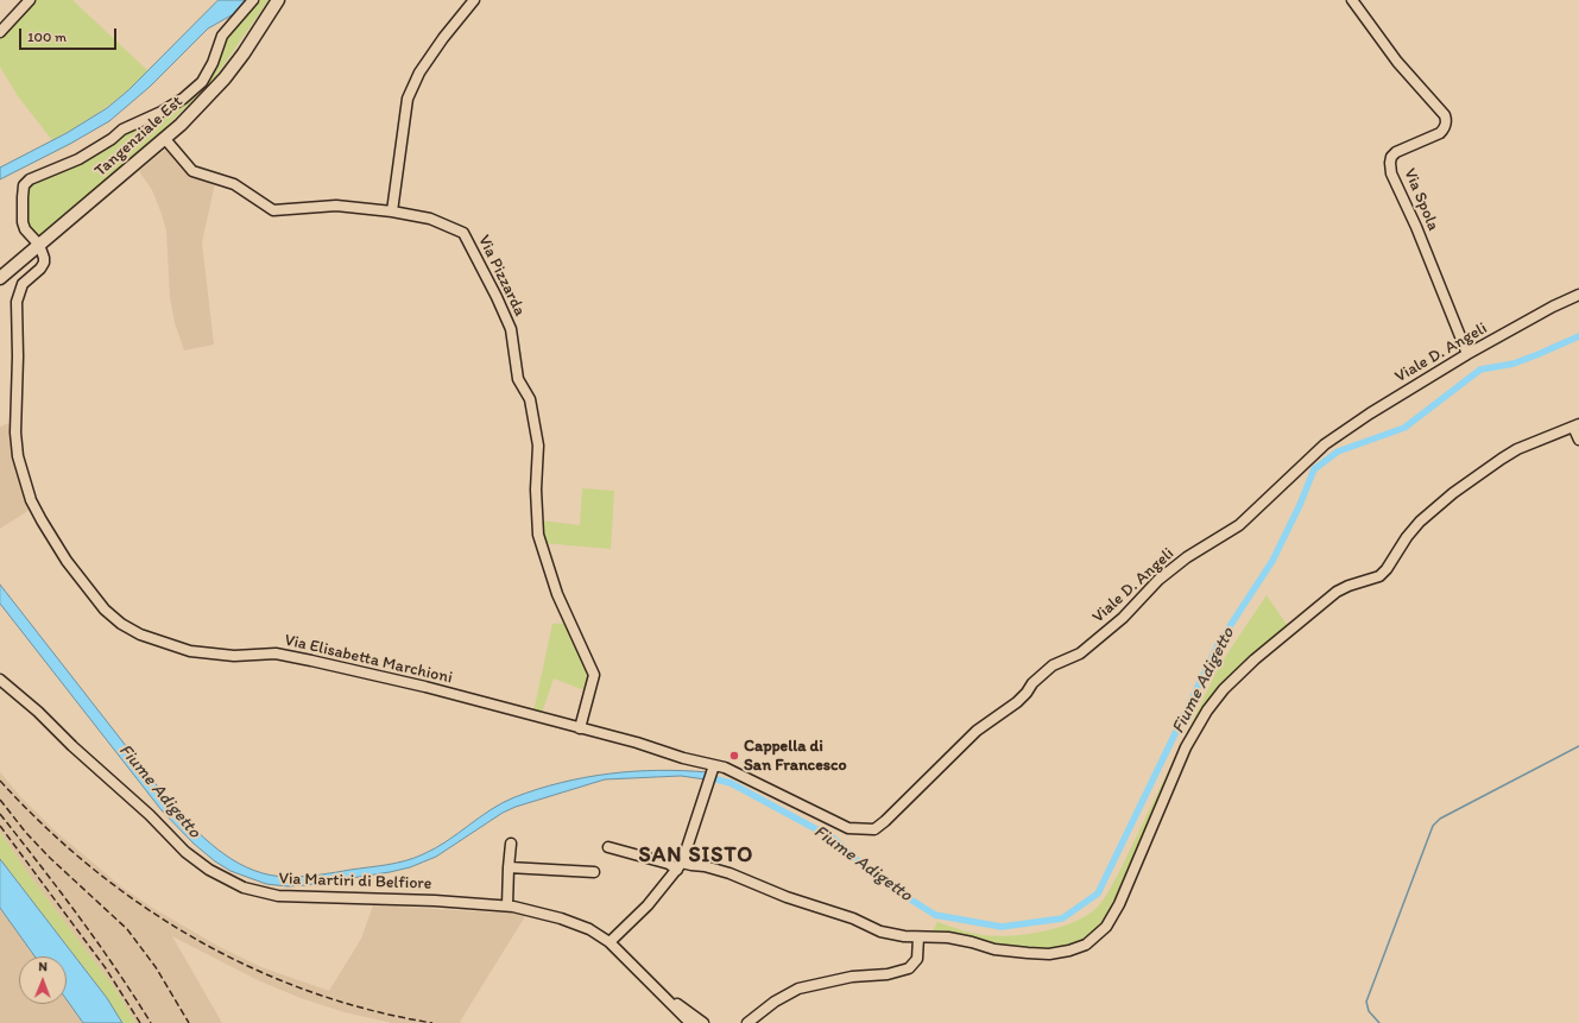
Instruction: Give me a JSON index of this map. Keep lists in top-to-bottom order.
{
  "streets": {
    "main road": ["Tangenziale Est"],
    "street": [
      "Via Spola",
      "Via Pizzarda",
      "Viale D. Angeli",
      "Via Elisabetta Marchioni",
      "Via Martiri di Belfiore"
    ]
  },
  "crossings": [
    ["Tangenziale Est", "Via Pizzarda"],
    ["Tangenziale Est", "Via Elisabetta Marchioni"],
    ["Via Spola", "Viale D. Angeli"],
    ["Via Pizzarda", "Via Elisabetta Marchioni"],
    ["Viale D. Angeli", "Via Elisabetta Marchioni"]
  ],
  "districts": ["SAN SISTO"],
  "water": ["Fiume Adigetto"],
  "places": ["Cappella di San Francesco"],
  "scale_bar": "100 m",
  "north": "top"
}
